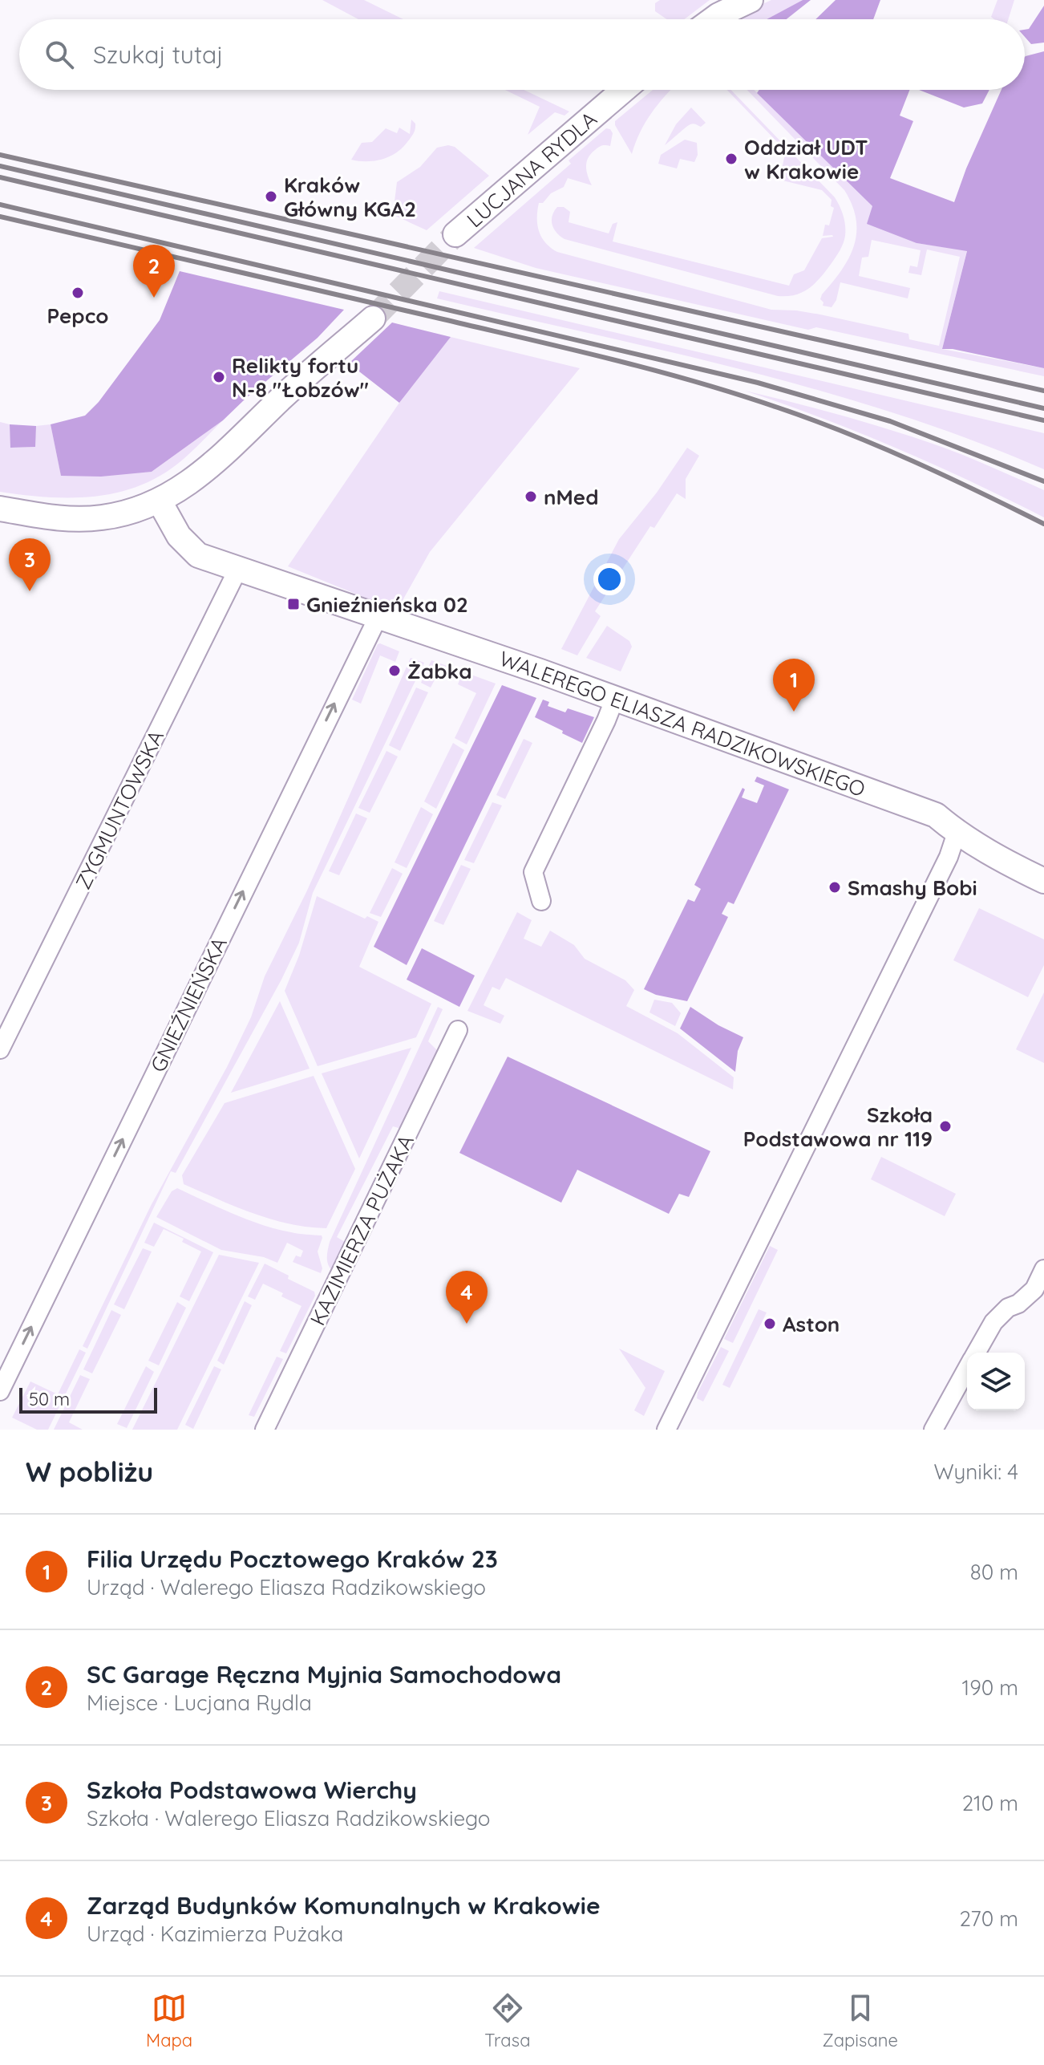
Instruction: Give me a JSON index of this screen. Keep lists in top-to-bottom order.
{
  "streets": {
    "street": [
      "LUCJANA RYDLA",
      "WALEREGO ELIASZA RADZIKOWSKIEGO",
      "ZYGMUNTOWSKA",
      "GNIEŹNIEŃSKA",
      "KAZIMIERZA PUŻAKA"
    ]
  },
  "crossings": [
    ["WALEREGO ELIASZA RADZIKOWSKIEGO", "ZYGMUNTOWSKA"],
    ["WALEREGO ELIASZA RADZIKOWSKIEGO", "GNIEŹNIEŃSKA"]
  ],
  "one_way": ["GNIEŹNIEŃSKA"],
  "places": {
    "other": [
      "Oddział UDT w Krakowie",
      "Kraków Główny KGA2",
      "Pepco",
      "Relikty fortu N-8 \"Łobzów\"",
      "nMed",
      "Żabka",
      "Smashy Bobi",
      "Szkoła Podstawowa nr 119",
      "Aston"
    ],
    "transit": ["Gnieźnieńska 02"]
  },
  "scale_bar": "50 m",
  "page": {
    "search": "Szukaj tutaj",
    "pins": [
      "2",
      "3",
      "1",
      "4"
    ],
    "scale": "50 m",
    "heading": ["W pobliżu", "Wyniki: 4"],
    "list": [
      {
        "mark": "1",
        "name": "Filia Urzędu Pocztowego Kraków 23",
        "note": "Urząd · Walerego Eliasza Radzikowskiego",
        "value": "80 m"
      },
      {
        "mark": "2",
        "name": "SC Garage Ręczna Myjnia Samochodowa",
        "note": "Miejsce · Lucjana Rydla",
        "value": "190 m"
      },
      {
        "mark": "3",
        "name": "Szkoła Podstawowa Wierchy",
        "note": "Szkoła · Walerego Eliasza Radzikowskiego",
        "value": "210 m"
      },
      {
        "mark": "4",
        "name": "Zarząd Budynków Komunalnych w Krakowie",
        "note": "Urząd · Kazimierza Pużaka",
        "value": "270 m"
      }
    ],
    "nav": ["Mapa", "Trasa", "Zapisane"]
  }
}
